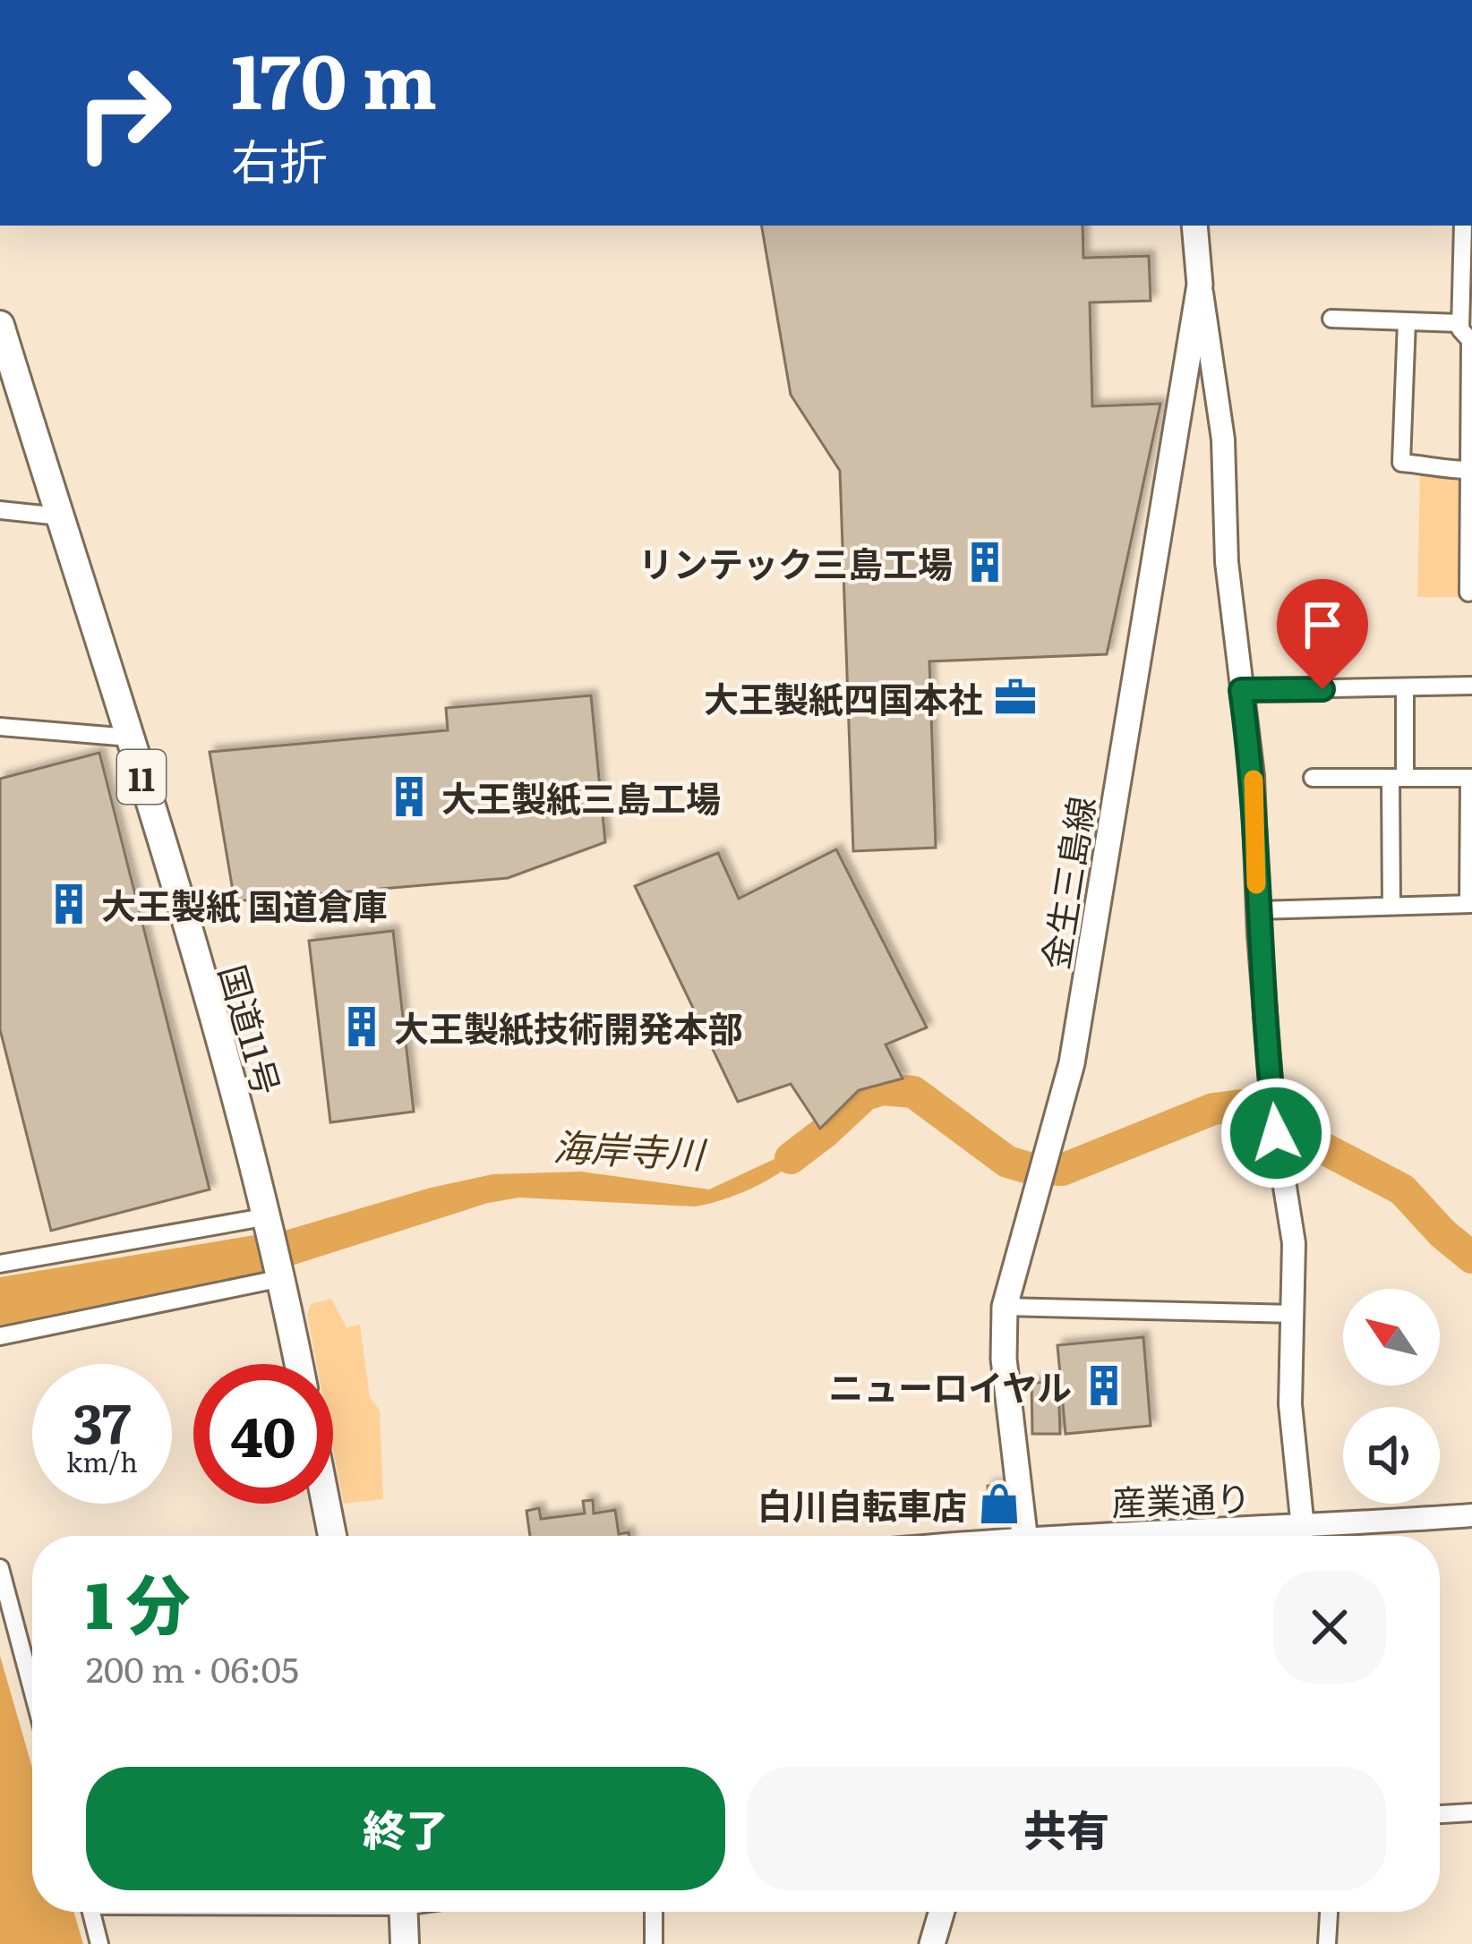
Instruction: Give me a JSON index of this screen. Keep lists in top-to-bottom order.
{
  "streets": {
    "highway": ["11", "国道11号"],
    "main road": ["金生三島線"],
    "street": ["産業通り"]
  },
  "water": ["海岸寺川"],
  "places": {
    "building": [
      "リンテック三島工場",
      "大王製紙三島工場",
      "大王製紙 国道倉庫",
      "大王製紙技術開発本部",
      "ニューロイヤル"
    ],
    "office": ["大王製紙四国本社"],
    "shop": ["白川自転車店"]
  },
  "north": "top left",
  "page": {
    "turn": ["170 m", "右折"],
    "speed": "37 km/h",
    "limit": "40",
    "heading": ["1 分", "200 m · 06:05"],
    "buttons": ["終了", "共有"]
  }
}
